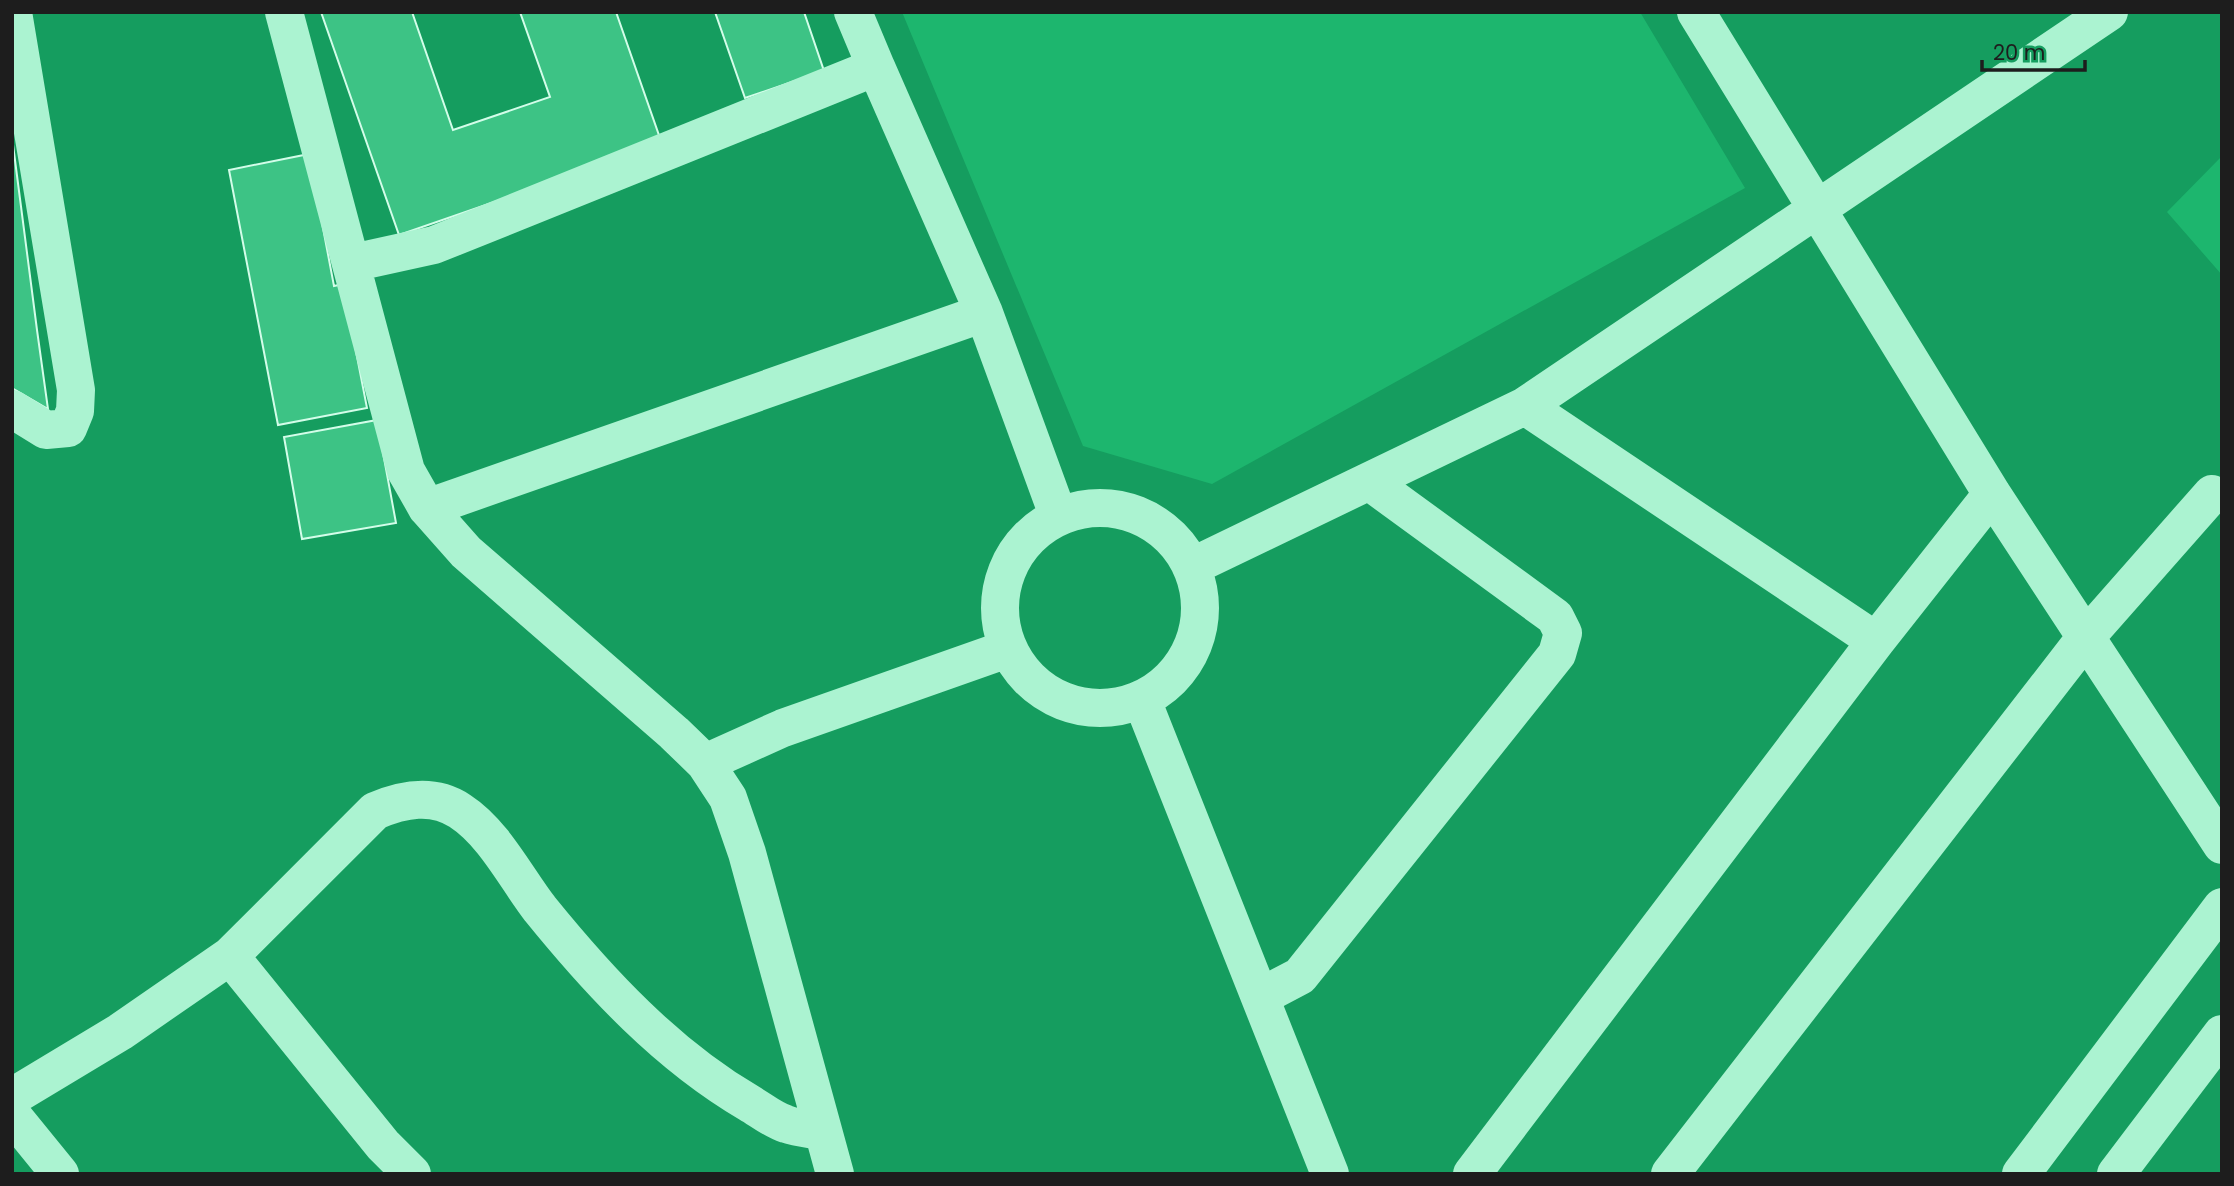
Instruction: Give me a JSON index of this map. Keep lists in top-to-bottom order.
{
  "scale_bar": "20 m"
}
